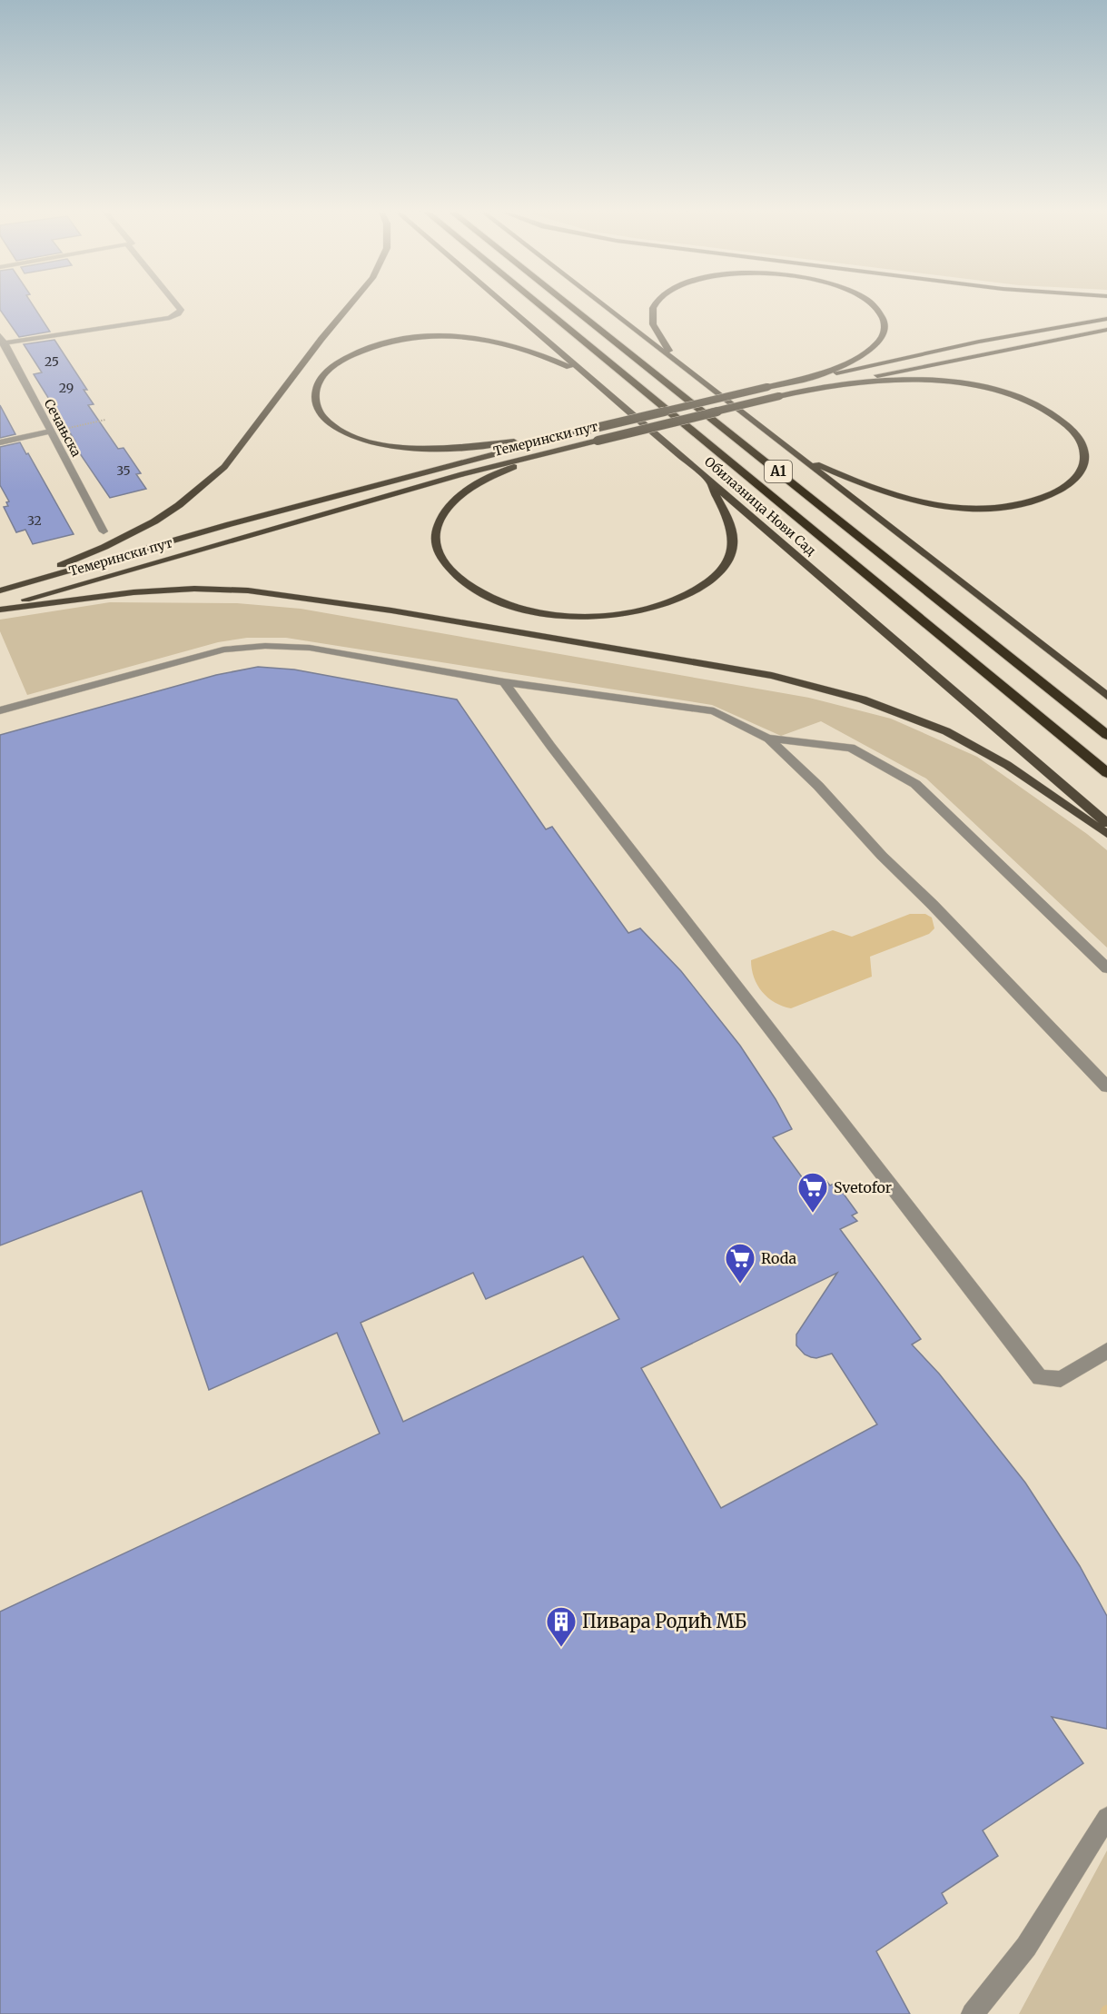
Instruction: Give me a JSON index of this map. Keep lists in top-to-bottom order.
{
  "streets": {
    "highway": ["A1"],
    "main road": ["Темерински пут", "Обилазница Нови Сад"],
    "street": ["Сечањска"]
  },
  "places": {
    "supermarket": ["Svetofor", "Roda"],
    "building": ["Пивара Родић МБ"]
  },
  "house_numbers": [
    "25",
    "29",
    "35",
    "32"
  ]
}
